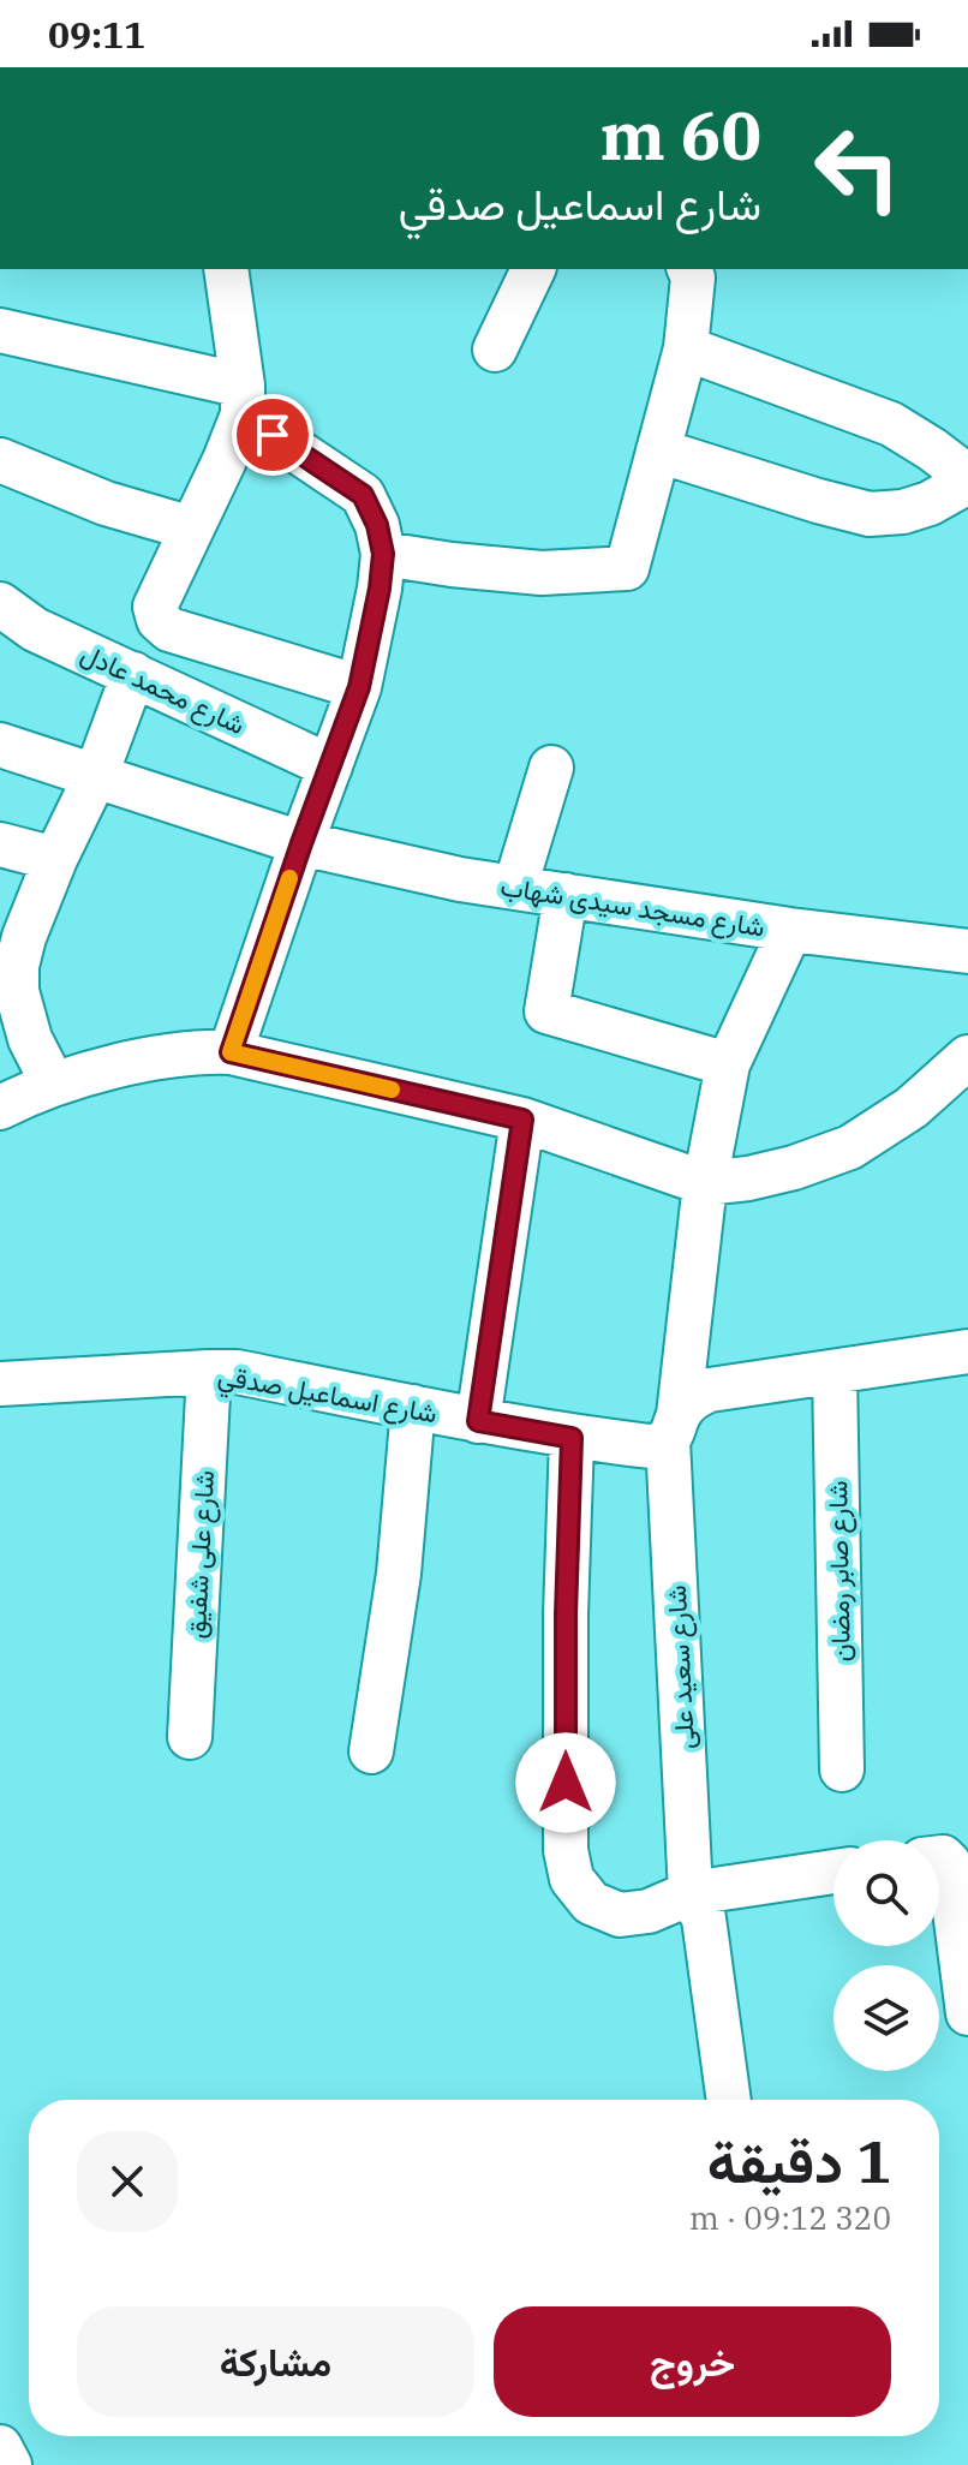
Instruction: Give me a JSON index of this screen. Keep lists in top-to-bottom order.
{
  "streets": {
    "street": [
      "شارع محمد عادل",
      "شارع مسجد سيدى شهاب",
      "شارع اسماعيل صدقي",
      "شارع على شفيق",
      "شارع صابر رمضان",
      "شارع سعيد على"
    ]
  },
  "crossings": [
    ["شارع مسجد سيدى شهاب", "شارع سعيد على"],
    ["شارع اسماعيل صدقي", "شارع على شفيق"],
    ["شارع اسماعيل صدقي", "شارع سعيد على"]
  ],
  "page": {
    "status": "09:11",
    "turn": ["60 m", "شارع اسماعيل صدقي"],
    "heading": ["1 دقيقة", "320 m · 09:12"],
    "buttons": ["خروج", "مشاركة"]
  }
}
